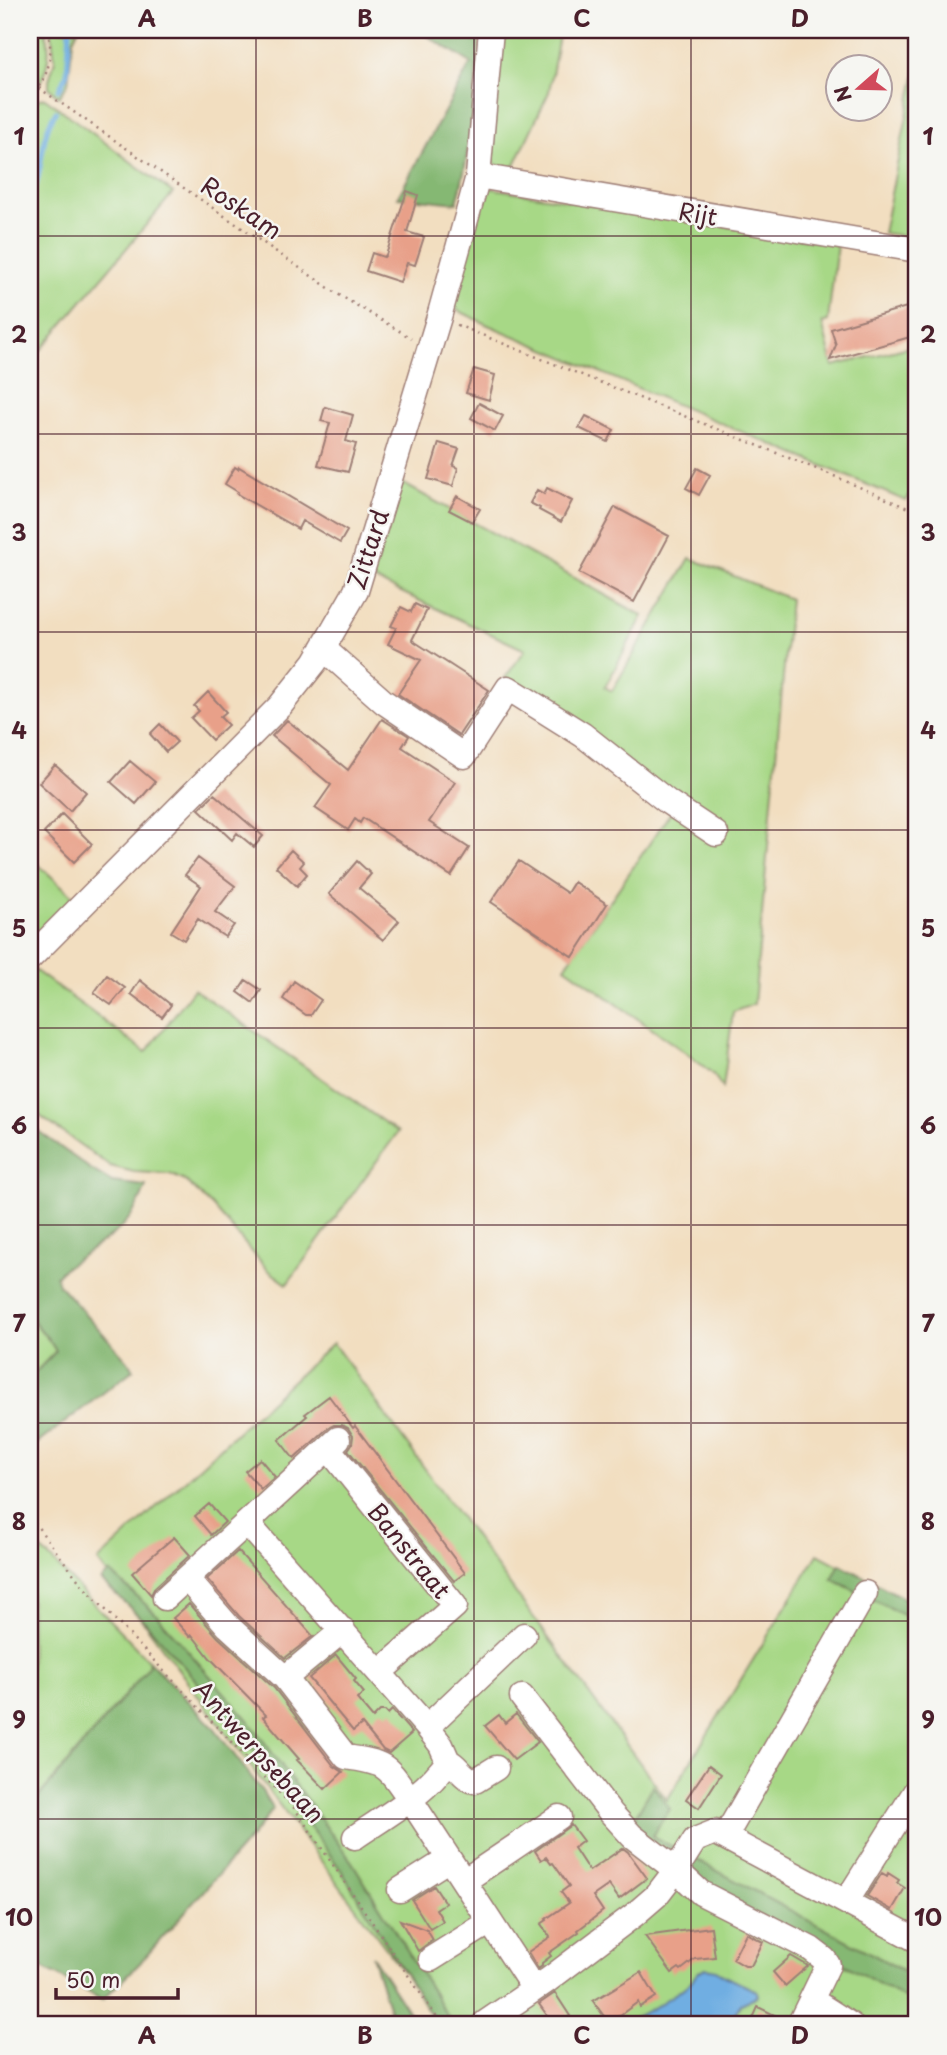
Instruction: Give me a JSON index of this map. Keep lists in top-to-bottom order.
{
  "streets": {
    "street": ["Rijt", "Zittard", "Banstraat"],
    "path": ["Roskam", "Antwerpsebaan"]
  },
  "crossings": [
    ["Roskam", "Zittard"],
    ["Rijt", "Zittard"]
  ],
  "scale_bar": "50 m",
  "north": "left",
  "grid": {
    "columns": [
      "A",
      "B",
      "C",
      "D"
    ],
    "rows": [
      "1",
      "2",
      "3",
      "4",
      "5",
      "6",
      "7",
      "8",
      "9",
      "10"
    ]
  }
}
